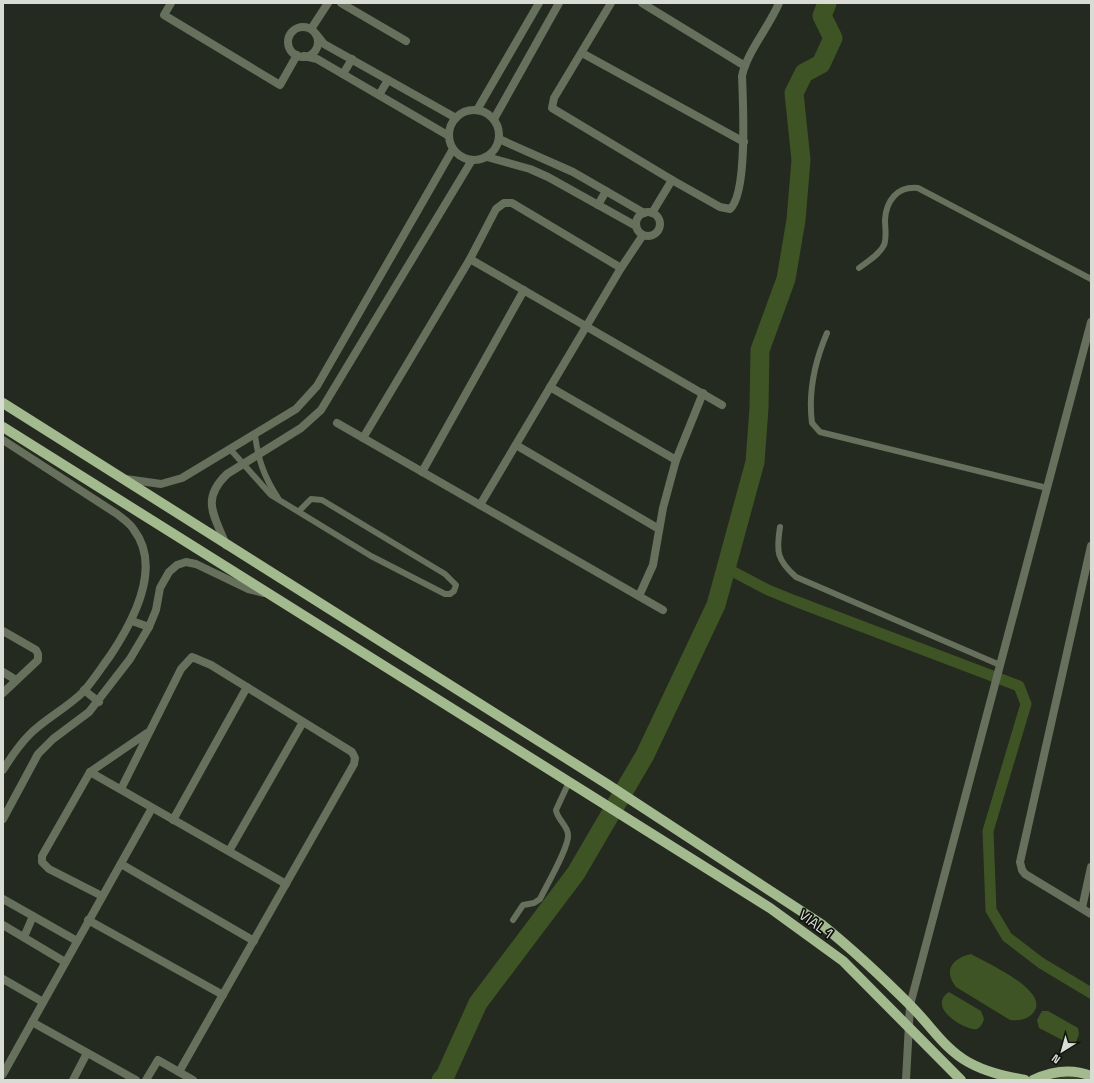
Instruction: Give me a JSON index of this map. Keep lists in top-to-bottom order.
{
  "streets": {
    "main road": ["VIAL 1"]
  },
  "north": "bottom left"
}
